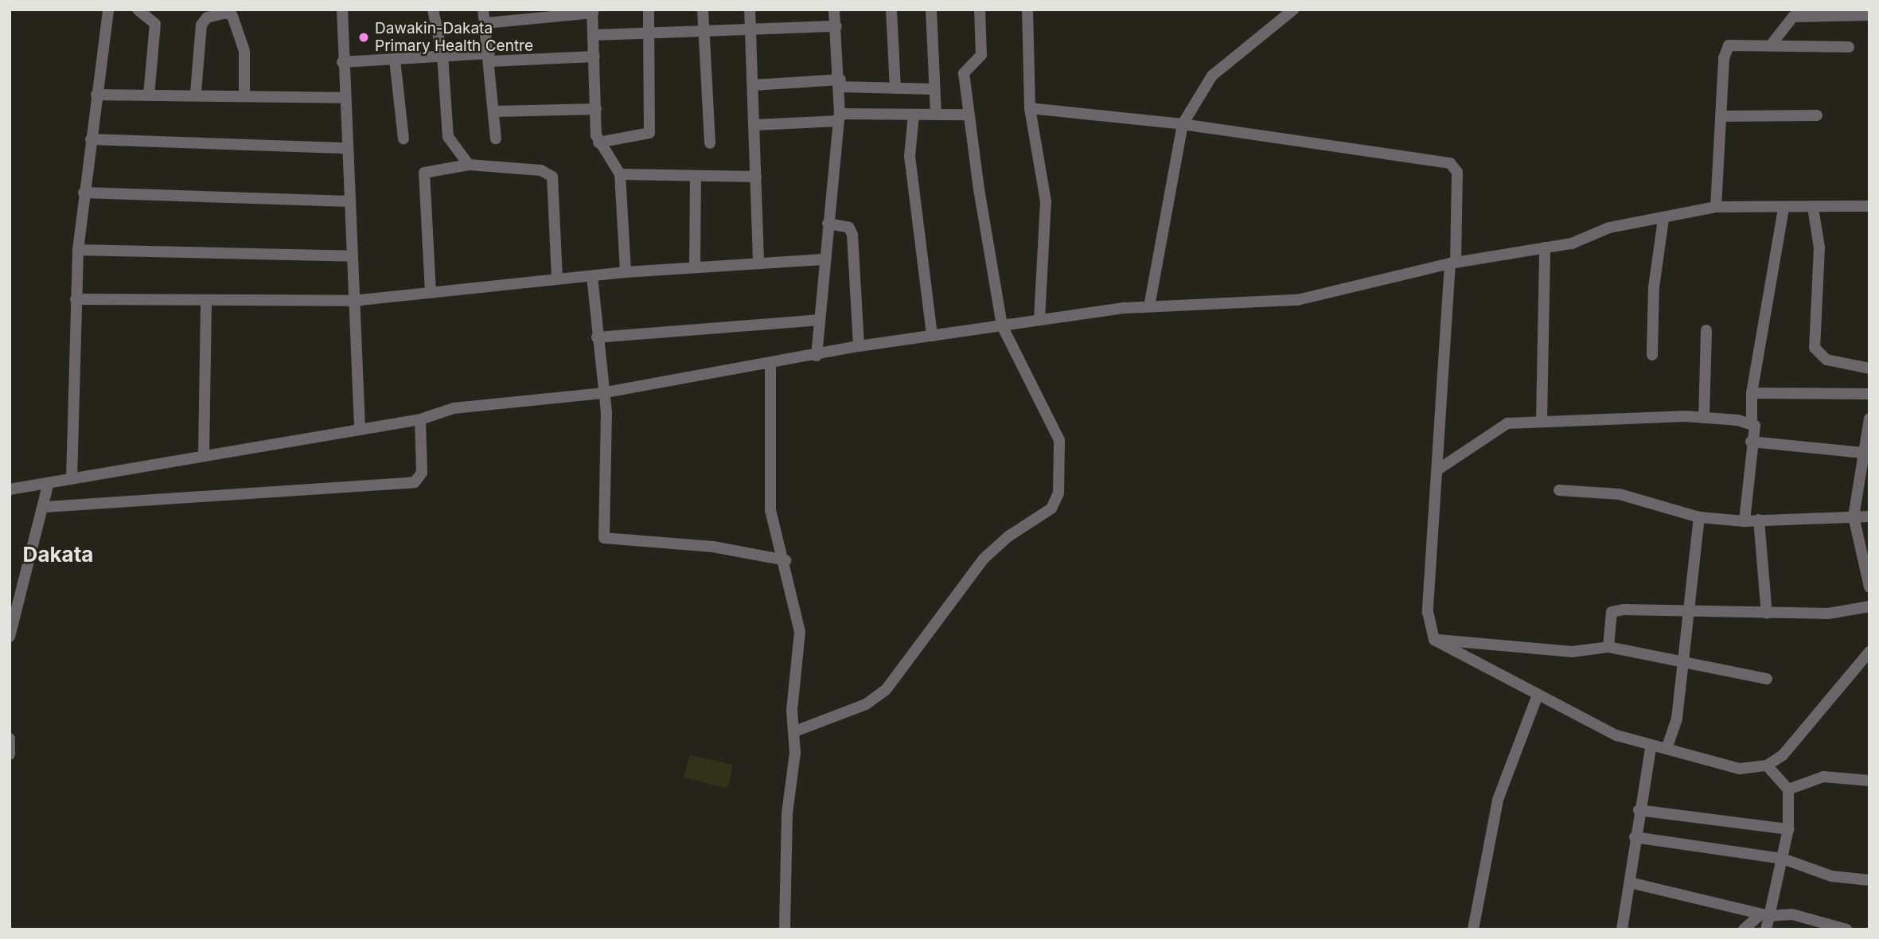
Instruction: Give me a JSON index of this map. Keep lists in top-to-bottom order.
{
  "districts": ["Dakata"],
  "places": ["Dawakin-Dakata Primary Health Centre"]
}
